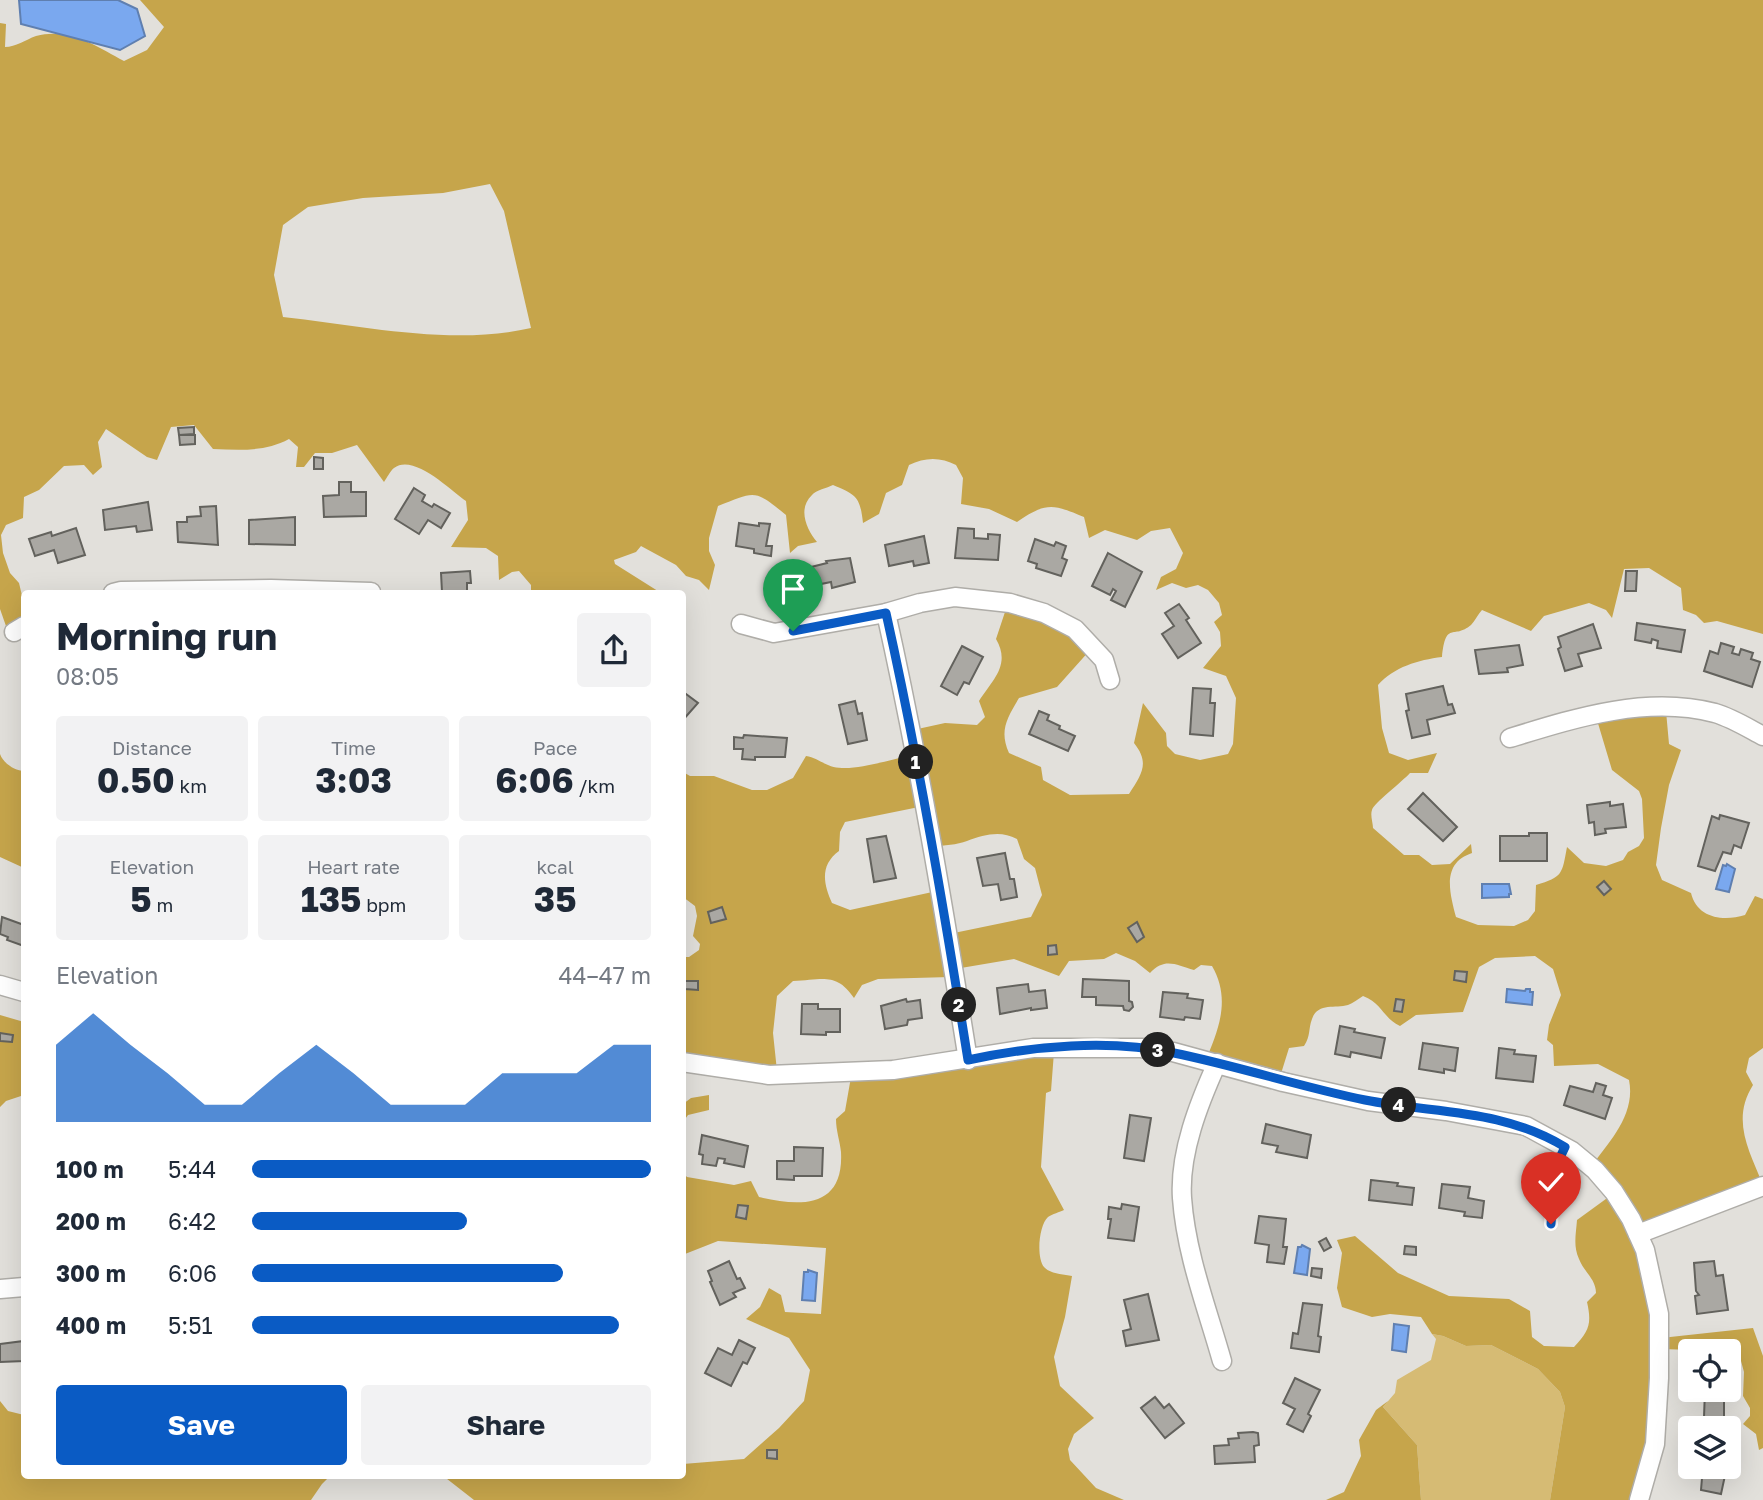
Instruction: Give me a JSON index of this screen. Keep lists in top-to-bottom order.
{
  "page": {
    "heading": ["Morning run", "08:05"],
    "stats": [
      ["Distance", "0.50 km"],
      ["Time", "3:03"],
      ["Pace", "6:06 /km"],
      ["Elevation", "5 m"],
      ["Heart rate", "135 bpm"],
      ["kcal", "35"]
    ],
    "pins": [
      "1",
      "2",
      "3",
      "4"
    ],
    "chart": ["Elevation", "44–47 m"],
    "list": [
      {
        "name": "100 m",
        "note": "5:44"
      },
      {
        "name": "200 m",
        "note": "6:42"
      },
      {
        "name": "300 m",
        "note": "6:06"
      },
      {
        "name": "400 m",
        "note": "5:51"
      }
    ],
    "buttons": ["Save", "Share"]
  }
}
